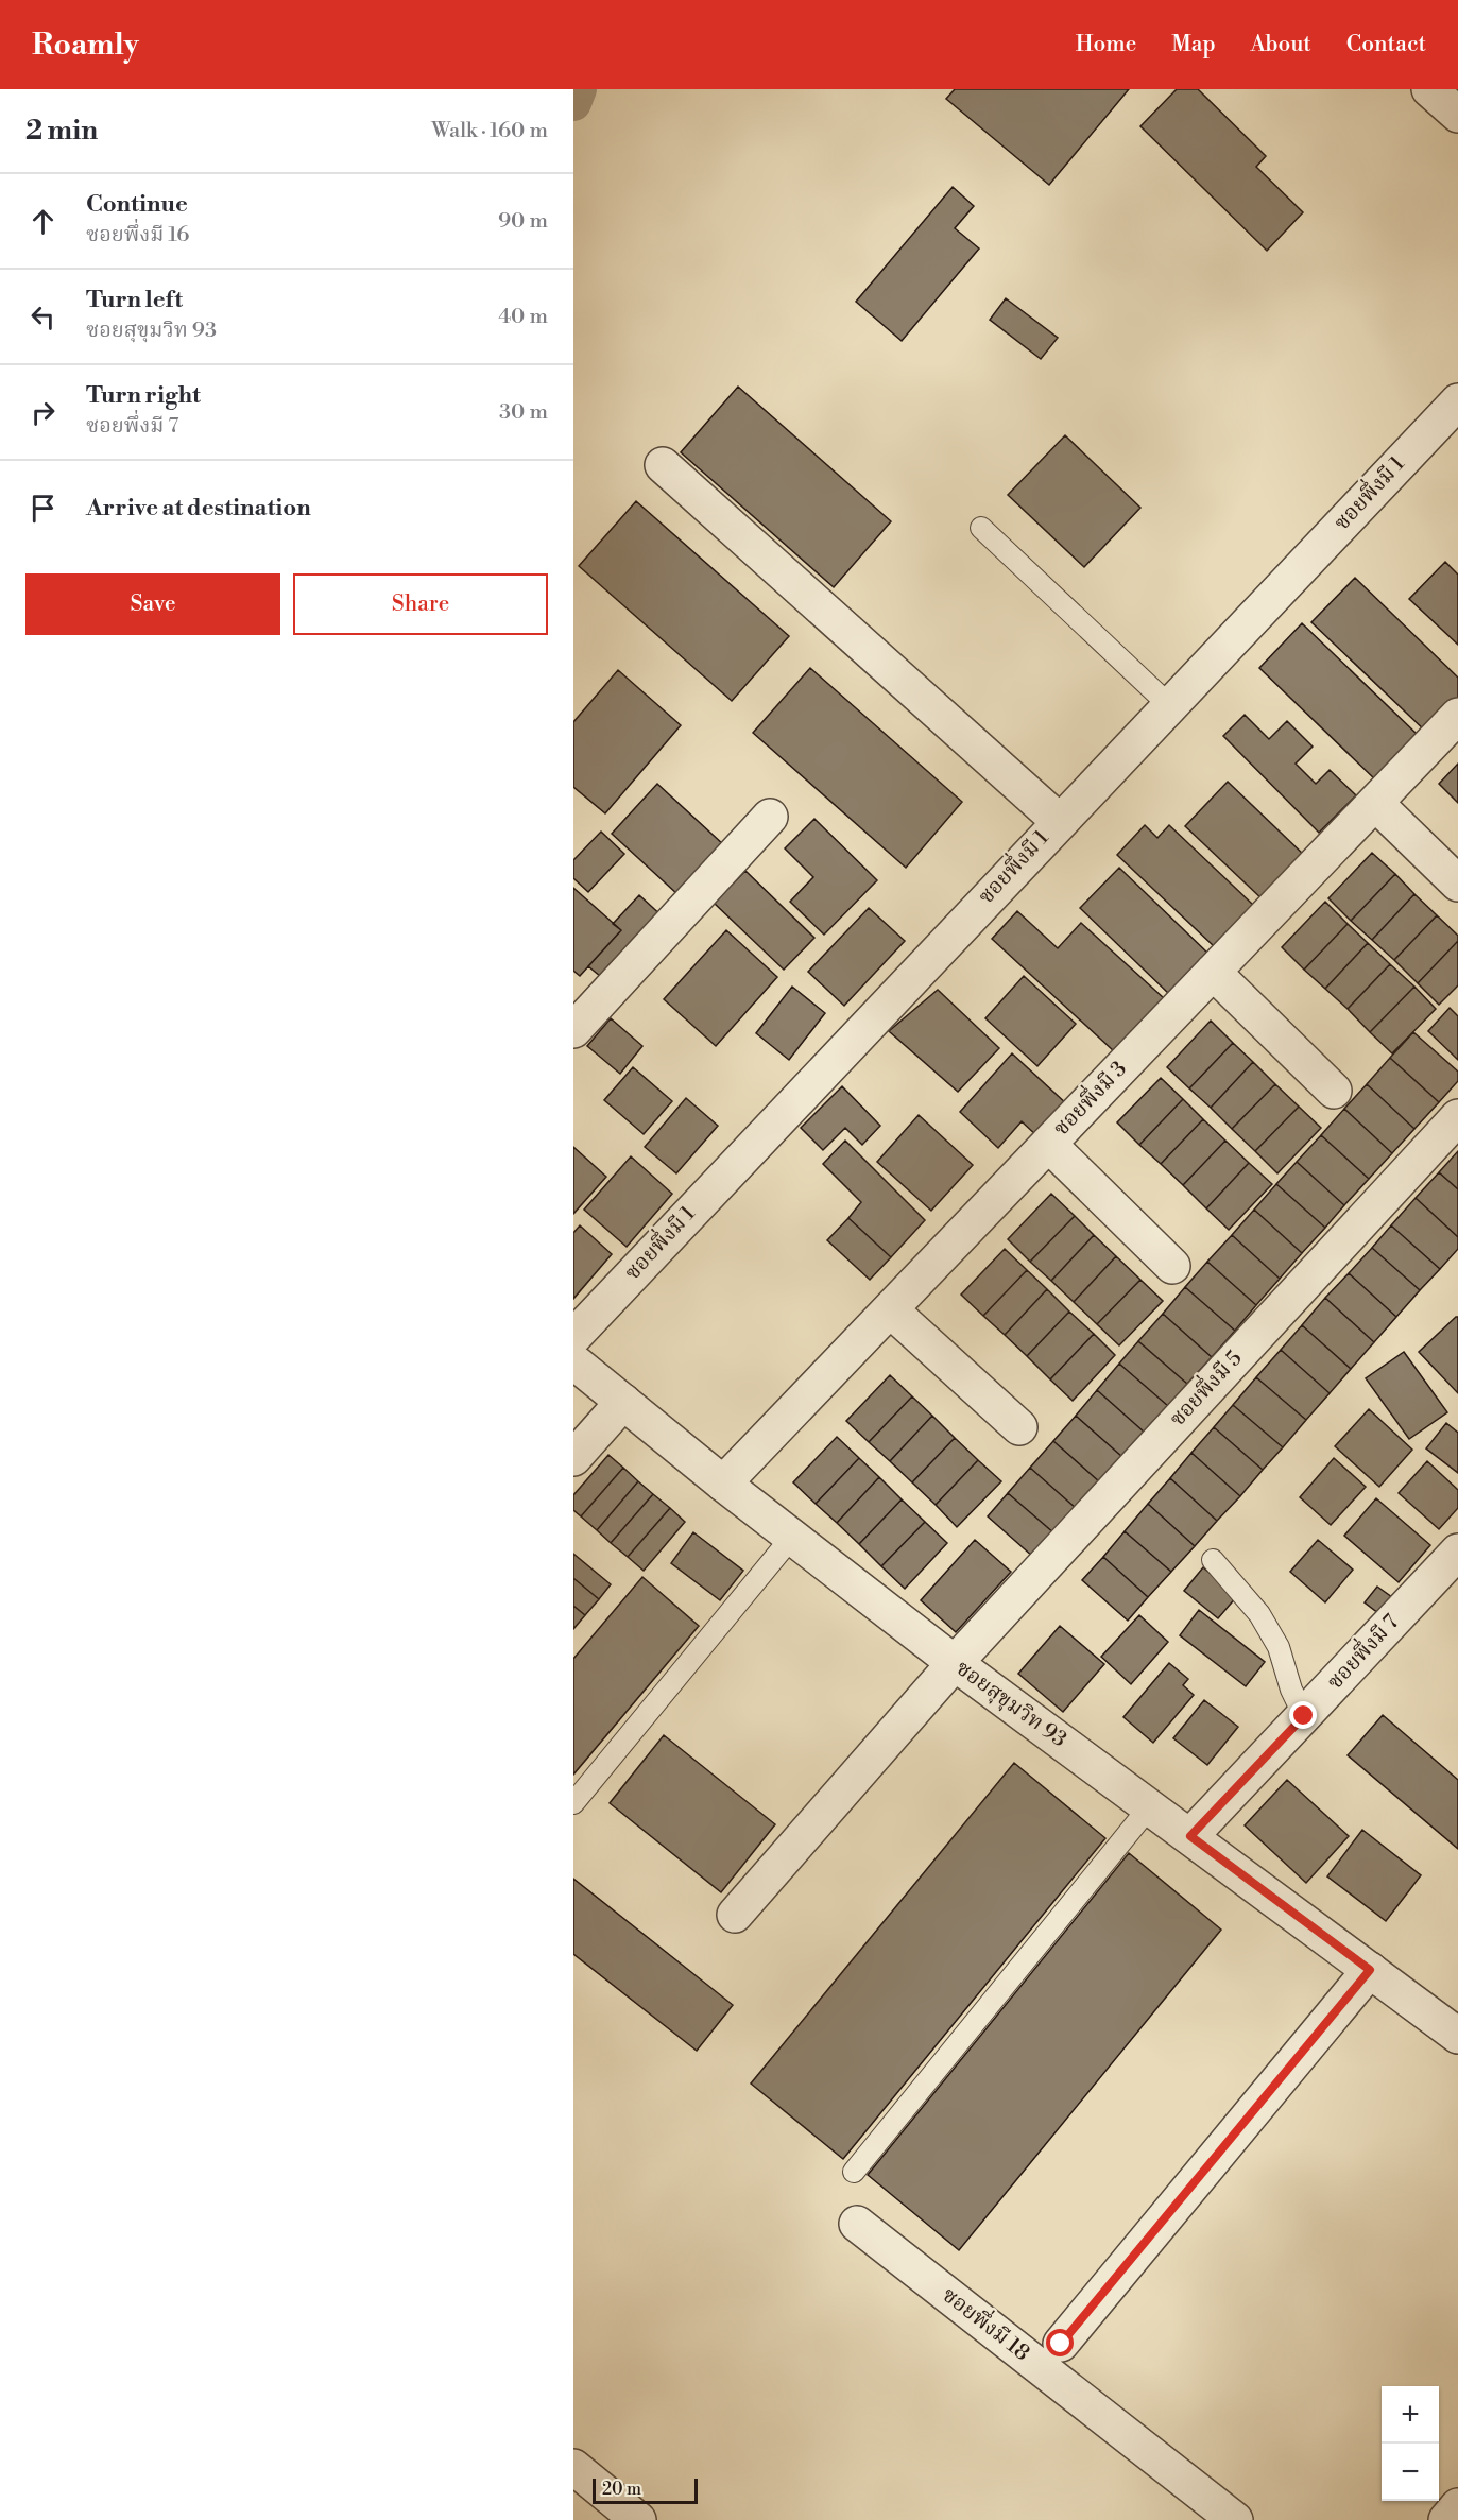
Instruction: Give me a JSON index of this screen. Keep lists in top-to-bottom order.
{
  "streets": {
    "street": [
      "ซอยพึ่งมี 1",
      "ซอยพึ่งมี 3",
      "ซอยพึ่งมี 5",
      "ซอยพึ่งมี 7",
      "ซอยสุขุมวิท 93",
      "ซอยพึ่งมี 18"
    ]
  },
  "crossings": [
    ["ซอยพึ่งมี 3", "ซอยสุขุมวิท 93"],
    ["ซอยพึ่งมี 5", "ซอยสุขุมวิท 93"],
    ["ซอยพึ่งมี 7", "ซอยสุขุมวิท 93"]
  ],
  "scale_bar": "20 m",
  "page": {
    "header": "Roamly",
    "nav": [
      "Home",
      "Map",
      "About",
      "Contact"
    ],
    "heading": ["2 min", "Walk · 160 m"],
    "list": [
      ["Continue", "ซอยพึ่งมี 16", "90 m"],
      ["Turn left", "ซอยสุขุมวิท 93", "40 m"],
      ["Turn right", "ซอยพึ่งมี 7", "30 m"],
      "Arrive at destination"
    ],
    "buttons": ["Save", "Share"],
    "map_buttons": ["+", "−"],
    "scale": "20 m"
  }
}
